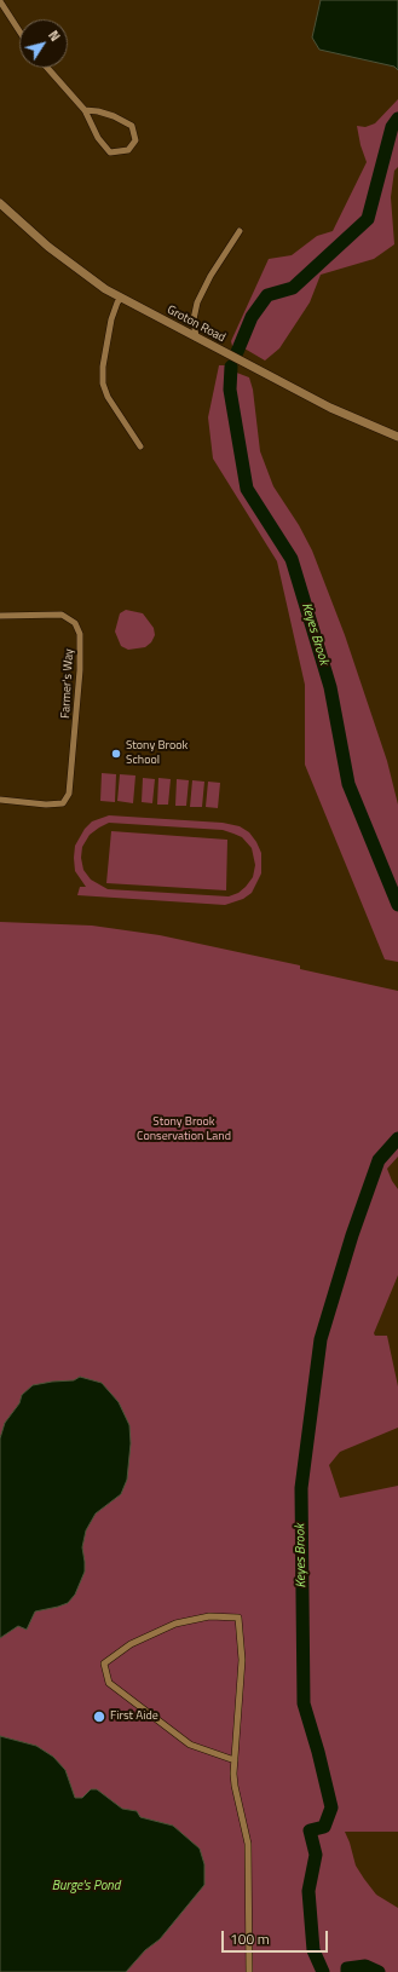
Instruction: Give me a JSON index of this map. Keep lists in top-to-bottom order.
{
  "streets": {
    "main road": ["Groton Road"],
    "street": ["Farmer's Way"]
  },
  "water": ["Keyes Brook", "Burge's Pond"],
  "parks": ["Stony Brook Conservation Land"],
  "places": ["Stony Brook School", "First Aide"],
  "scale_bar": "100 m",
  "north": "top right"
}
